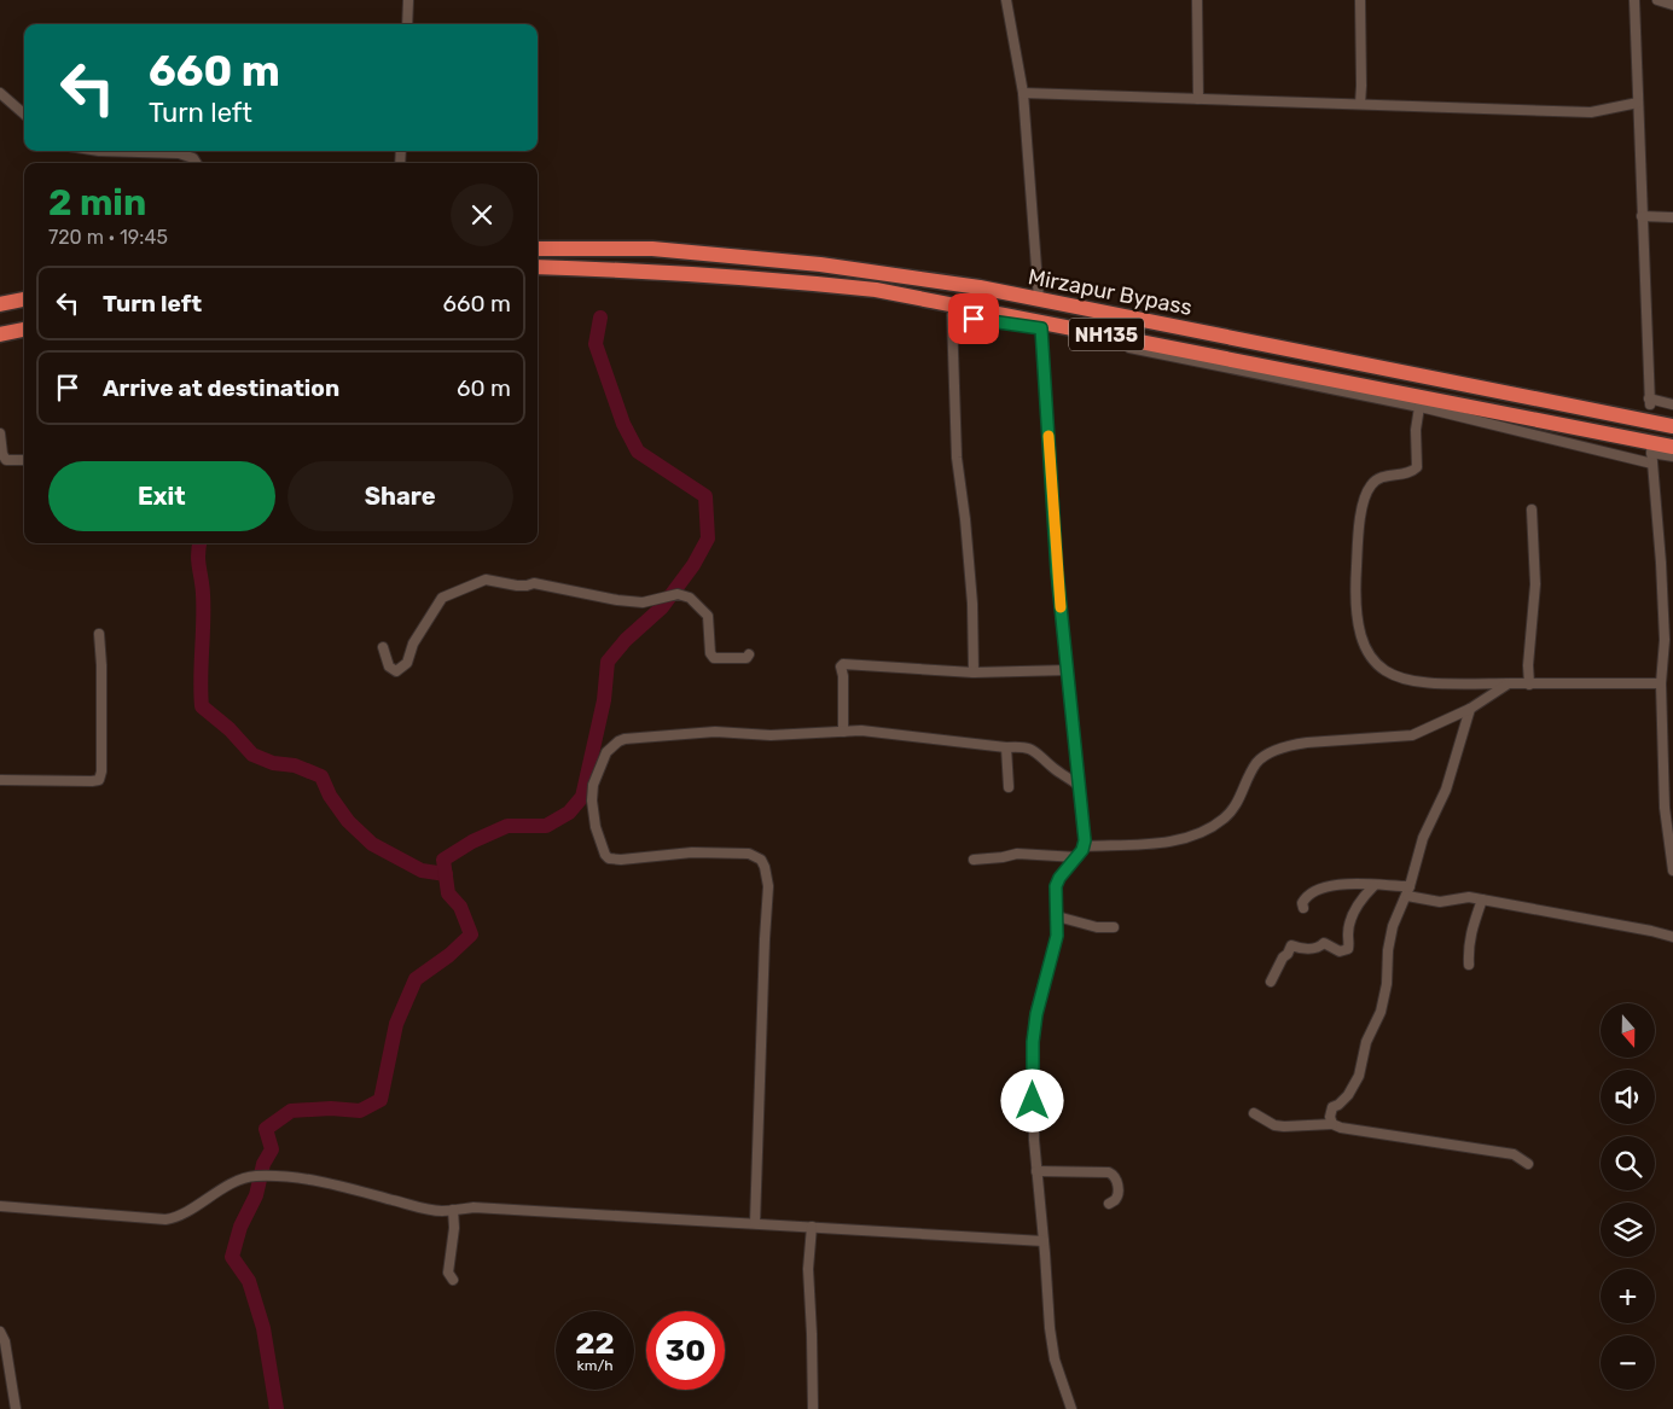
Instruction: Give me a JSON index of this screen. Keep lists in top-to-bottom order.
{
  "streets": {
    "highway": ["Mirzapur Bypass", "NH135"]
  },
  "north": "bottom",
  "page": {
    "turn": ["660 m", "Turn left"],
    "heading": ["2 min", "720 m · 19:45"],
    "list": [
      {
        "name": "Turn left",
        "value": "660 m"
      },
      {
        "name": "Arrive at destination",
        "value": "60 m"
      }
    ],
    "buttons": ["Exit", "Share"],
    "map_buttons": ["+", "−"],
    "speed": "22 km/h",
    "limit": "30"
  }
}
